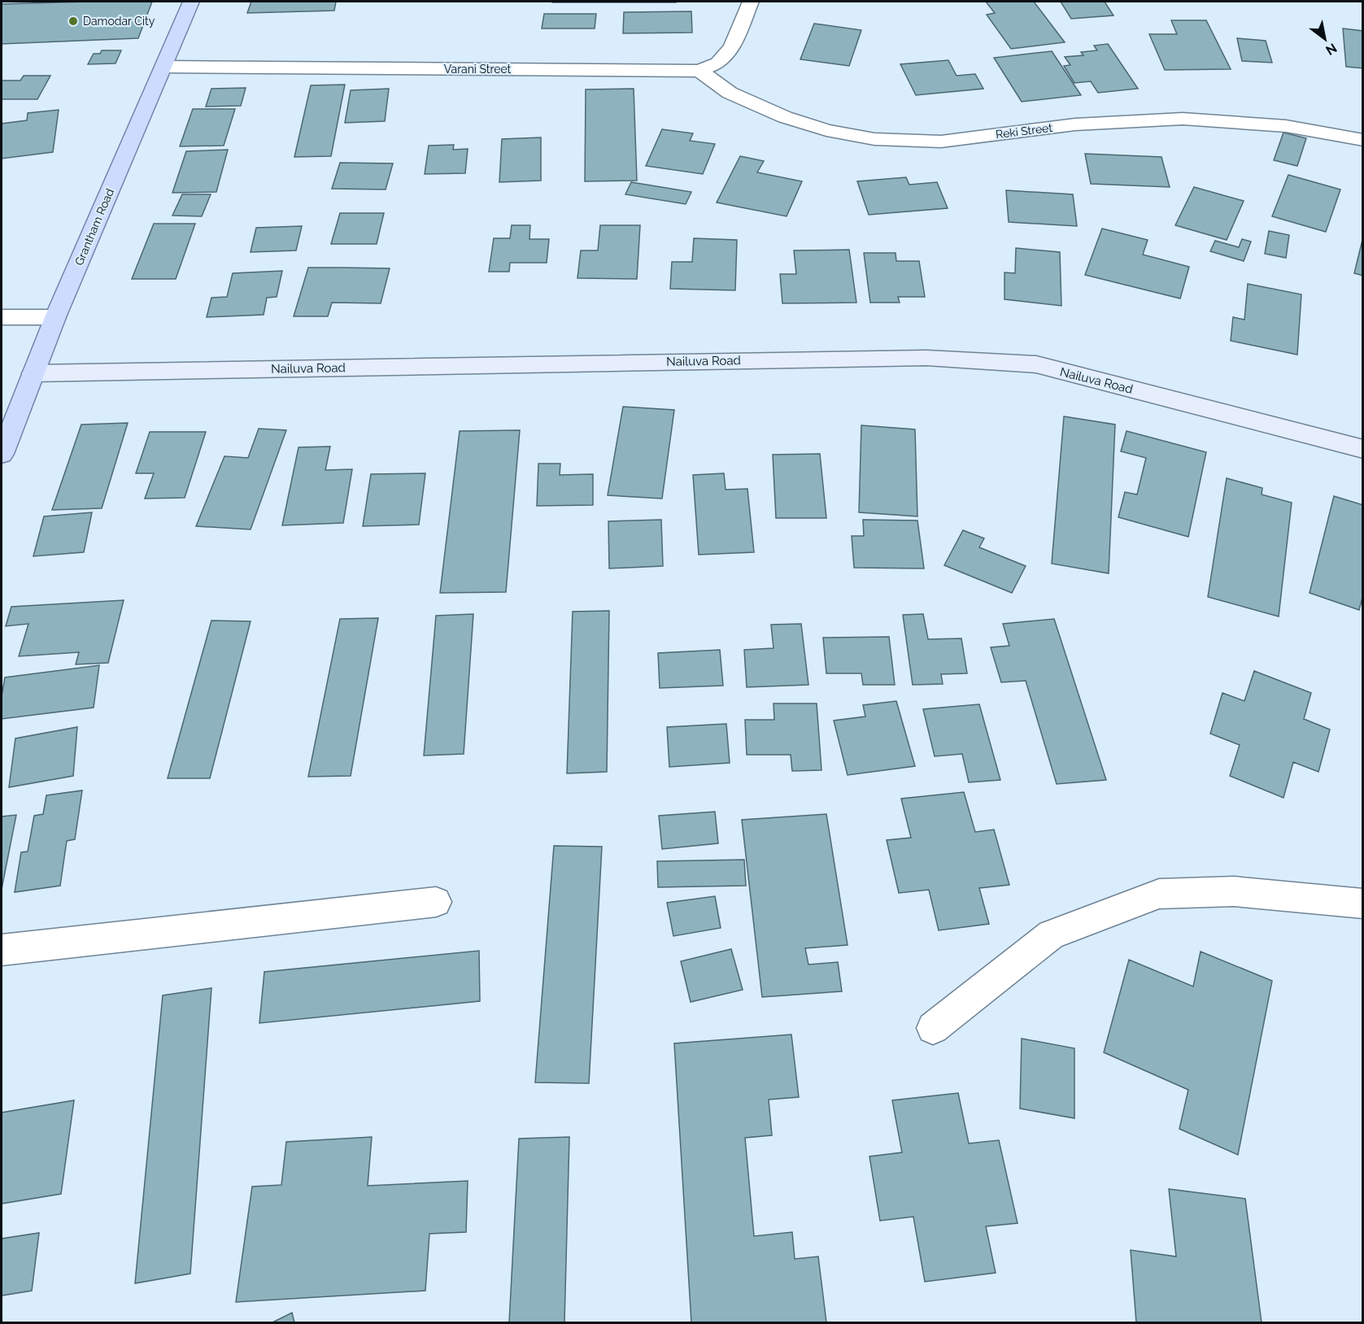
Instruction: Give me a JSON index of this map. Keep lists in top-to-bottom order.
{
  "streets": {
    "main road": ["Grantham Road", "Nailuva Road"],
    "street": ["Varani Street", "Reki Street"]
  },
  "crossings": [
    ["Varani Street", "Reki Street"],
    ["Varani Street", "Grantham Road"],
    ["Grantham Road", "Nailuva Road"]
  ],
  "places": ["Damodar City"],
  "north": "bottom right"
}
